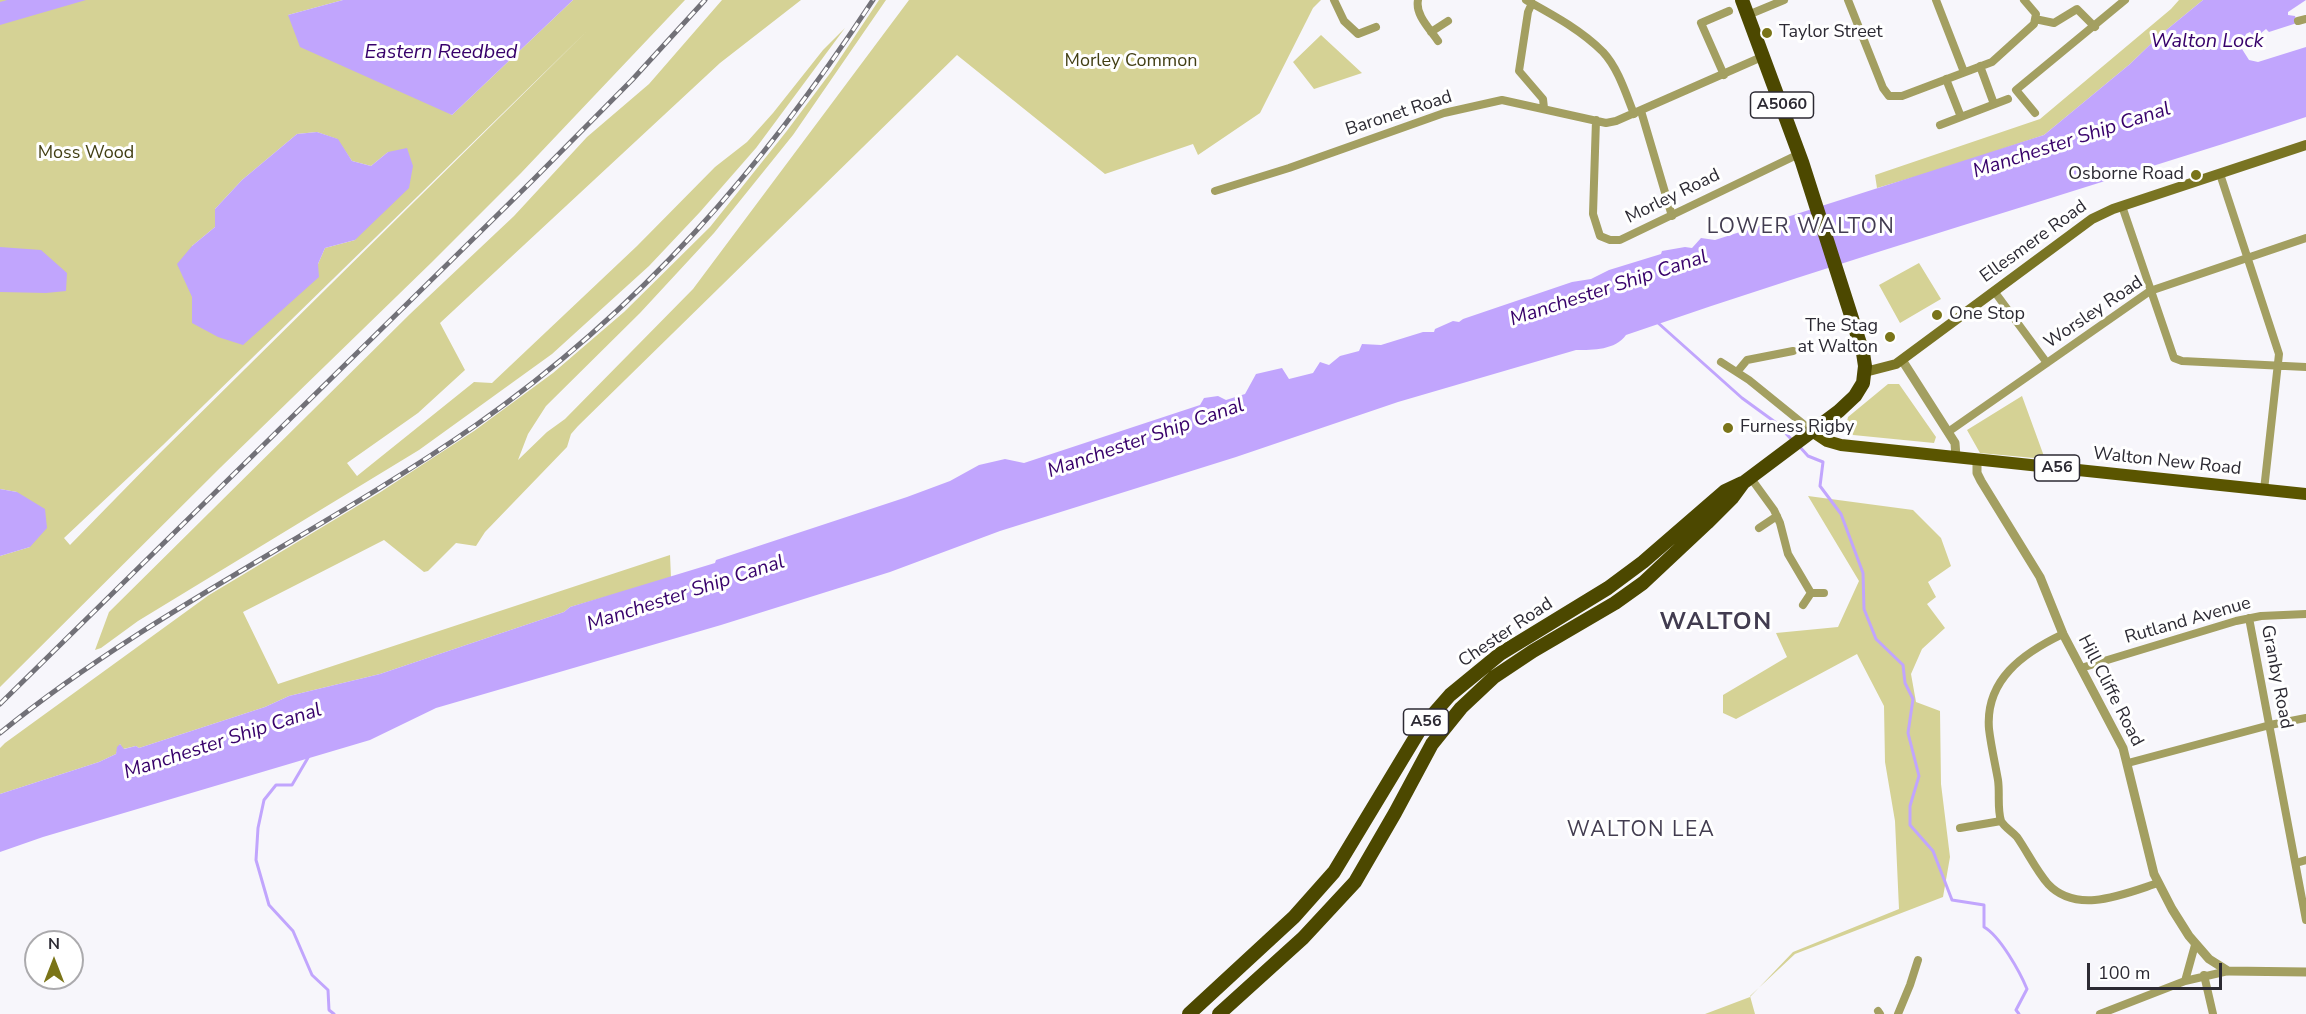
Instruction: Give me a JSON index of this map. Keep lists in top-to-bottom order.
{
  "streets": {
    "highway": ["A5060", "A56", "Chester Road"],
    "main road": ["Ellesmere Road", "Walton New Road"],
    "street": [
      "Baronet Road",
      "Morley Road",
      "Worsley Road",
      "Rutland Avenue",
      "Granby Road",
      "Hill Cliffe Road"
    ]
  },
  "crossings": [
    ["A5060", "Morley Road"],
    ["A5060", "Ellesmere Road"],
    ["A5060", "Chester Road"],
    ["Baronet Road", "Morley Road"],
    ["Ellesmere Road", "Chester Road"],
    ["Walton New Road", "Chester Road"],
    ["Walton New Road", "Hill Cliffe Road"],
    ["Rutland Avenue", "Granby Road"],
    ["Rutland Avenue", "Hill Cliffe Road"]
  ],
  "districts": ["LOWER WALTON", "WALTON", "WALTON LEA"],
  "water": ["Walton Lock", "Eastern Reedbed", "Manchester Ship Canal"],
  "parks": ["Morley Common", "Moss Wood"],
  "places": [
    "Taylor Street",
    "Osborne Road",
    "One Stop",
    "The Stag at Walton",
    "Furness Rigby"
  ],
  "scale_bar": "100 m",
  "north": "top"
}
